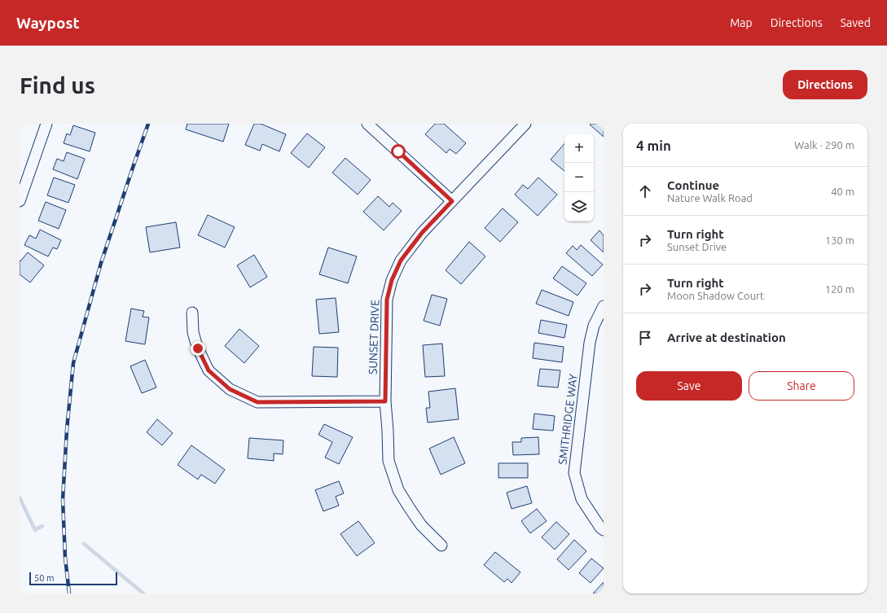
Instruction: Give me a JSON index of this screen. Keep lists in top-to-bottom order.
{
  "streets": {
    "street": ["SUNSET DRIVE", "SMITHRIDGE WAY"]
  },
  "scale_bar": "50 m",
  "page": {
    "header": "Waypost",
    "nav": ["Map", "Directions", "Saved"],
    "buttons": [
      "Directions",
      ["Save", "Share"]
    ],
    "title": "Find us",
    "heading": ["4 min", "Walk · 290 m"],
    "map_buttons": ["+", "−"],
    "list": [
      ["Continue", "Nature Walk Road", "40 m"],
      ["Turn right", "Sunset Drive", "130 m"],
      ["Turn right", "Moon Shadow Court", "120 m"],
      "Arrive at destination"
    ],
    "scale": "50 m"
  }
}
